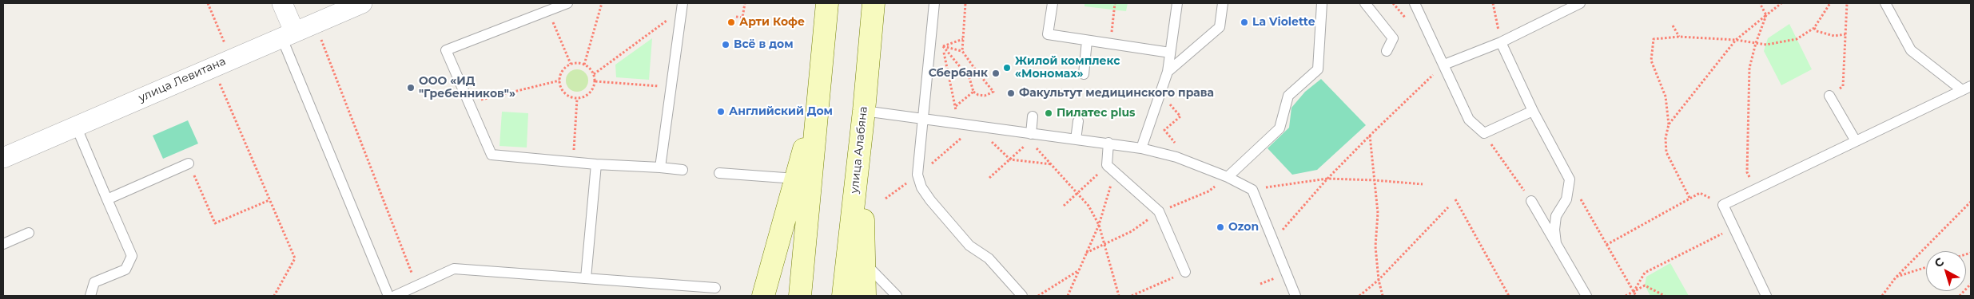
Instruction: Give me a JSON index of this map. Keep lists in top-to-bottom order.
{
  "streets": {
    "main road": ["улица Алабяна"],
    "street": ["улица Левитана"]
  },
  "places": [
    "Арти Кофе",
    "La Violette",
    "Всё в дом",
    "Жилой комплекс «Мономах»",
    "Сбербанк",
    "ООО «ИД \"Гребенников\"»",
    "Факультут медицинского права",
    "Английский Дом",
    "Пилатес plus",
    "Ozon"
  ],
  "north": "top left"
}
